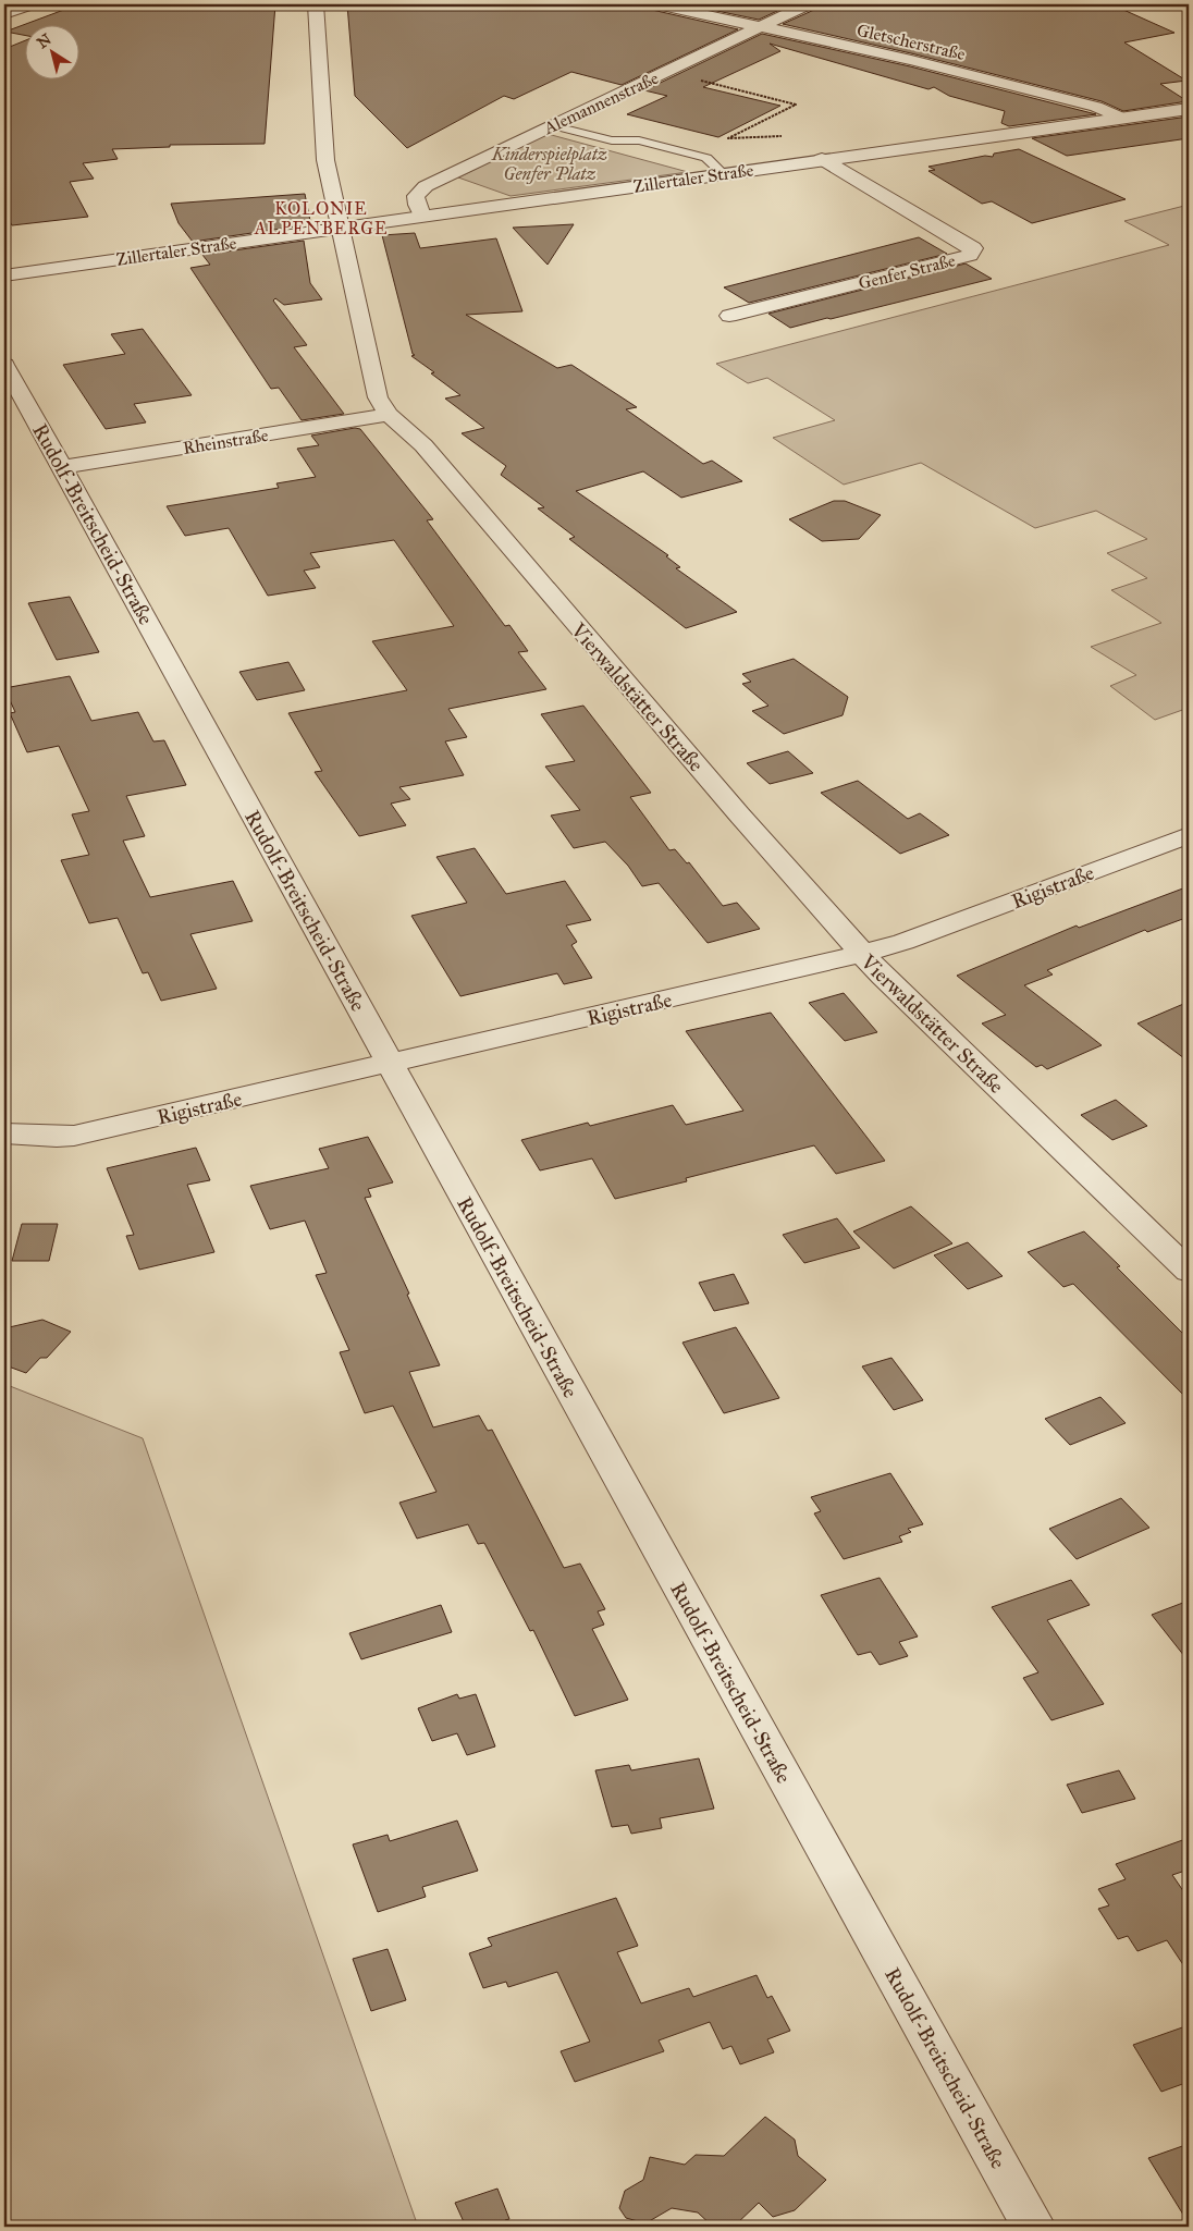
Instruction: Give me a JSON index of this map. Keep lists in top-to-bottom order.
{
  "streets": {
    "street": [
      "Gletscherstraße",
      "Alemannenstraße",
      "Zillertaler Straße",
      "Genfer Straße",
      "Rheinstraße",
      "Rudolf-Breitscheid-Straße",
      "Vierwaldstätter Straße",
      "Rigistraße"
    ]
  },
  "crossings": [
    ["Gletscherstraße", "Alemannenstraße"],
    ["Gletscherstraße", "Zillertaler Straße"],
    ["Alemannenstraße", "Zillertaler Straße"],
    ["Zillertaler Straße", "Genfer Straße"],
    ["Zillertaler Straße", "Vierwaldstätter Straße"],
    ["Rheinstraße", "Rudolf-Breitscheid-Straße"],
    ["Rheinstraße", "Vierwaldstätter Straße"],
    ["Rudolf-Breitscheid-Straße", "Rigistraße"],
    ["Vierwaldstätter Straße", "Rigistraße"]
  ],
  "districts": ["KOLONIE ALPENBERGE"],
  "parks": ["Kinderspielplatz Genfer Platz"],
  "north": "top left"
}
